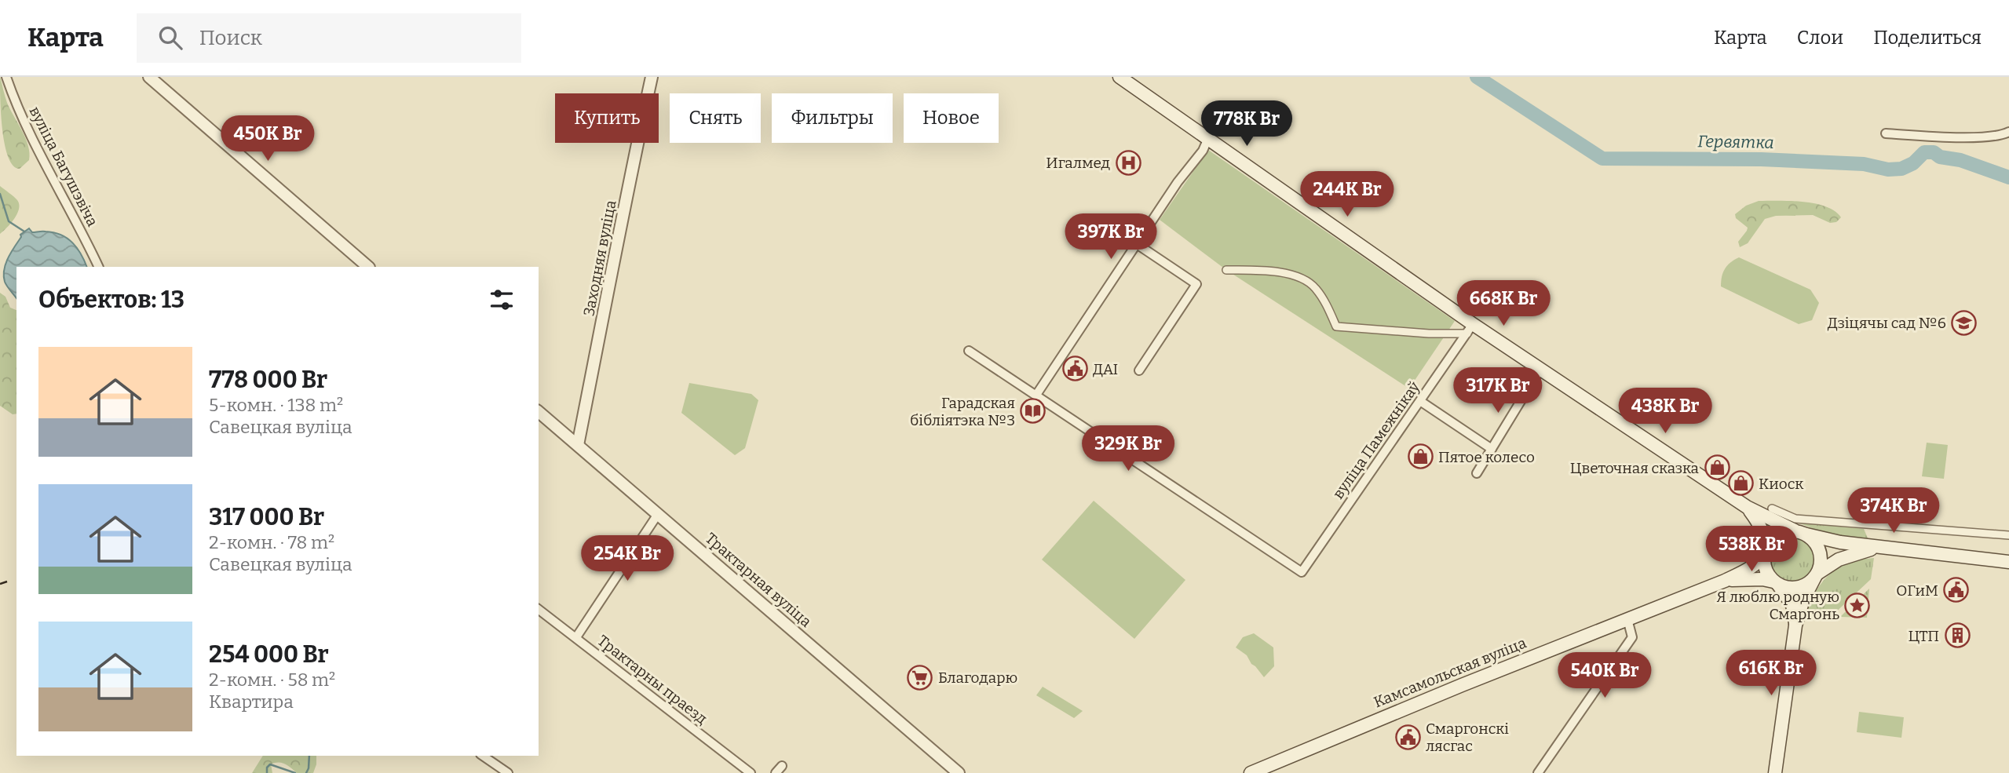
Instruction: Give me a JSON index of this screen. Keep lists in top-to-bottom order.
{
  "streets": {
    "main road": ["Камсамольская вуліца"],
    "street": [
      "вуліца Багушэвіча",
      "Заходняя вуліца",
      "вуліца Памежнікаў",
      "Трактарная вуліца",
      "Трактарны праезд"
    ]
  },
  "crossings": [
    ["Заходняя вуліца", "Трактарная вуліца"]
  ],
  "water": ["Гервятка"],
  "places": {
    "hospital": ["Игалмед"],
    "school or university": ["Дзіцячы сад №6"],
    "public building": ["ДАІ", "ОГиМ", "Смаргонскі лясгас"],
    "library": ["Гарадская бібліятэка №3"],
    "shop": ["Пятое колесо", "Цветочная сказка", "Киоск"],
    "place": ["Я люблю родную Смаргонь"],
    "building": ["ЦТП"],
    "supermarket": ["Благодарю"]
  },
  "page": {
    "header": "Карта",
    "search": "Поиск",
    "nav": ["Карта", "Слои", "Поделиться"],
    "chip": [
      "Купить",
      "Снять",
      "Фильтры",
      "Новое"
    ],
    "price": [
      "778K Br",
      "450K Br",
      "244K Br",
      "397K Br",
      "668K Br",
      "317K Br",
      "438K Br",
      "329K Br",
      "374K Br",
      "538K Br",
      "254K Br",
      "616K Br",
      "540K Br"
    ],
    "heading": "Объектов: 13",
    "list": [
      {
        "name": "778 000 Br",
        "note": "5-комн. · 138 m² · Савецкая вуліца"
      },
      {
        "name": "317 000 Br",
        "note": "2-комн. · 78 m² · Савецкая вуліца"
      },
      {
        "name": "254 000 Br",
        "note": "2-комн. · 58 m² · Квартира"
      }
    ]
  }
}
